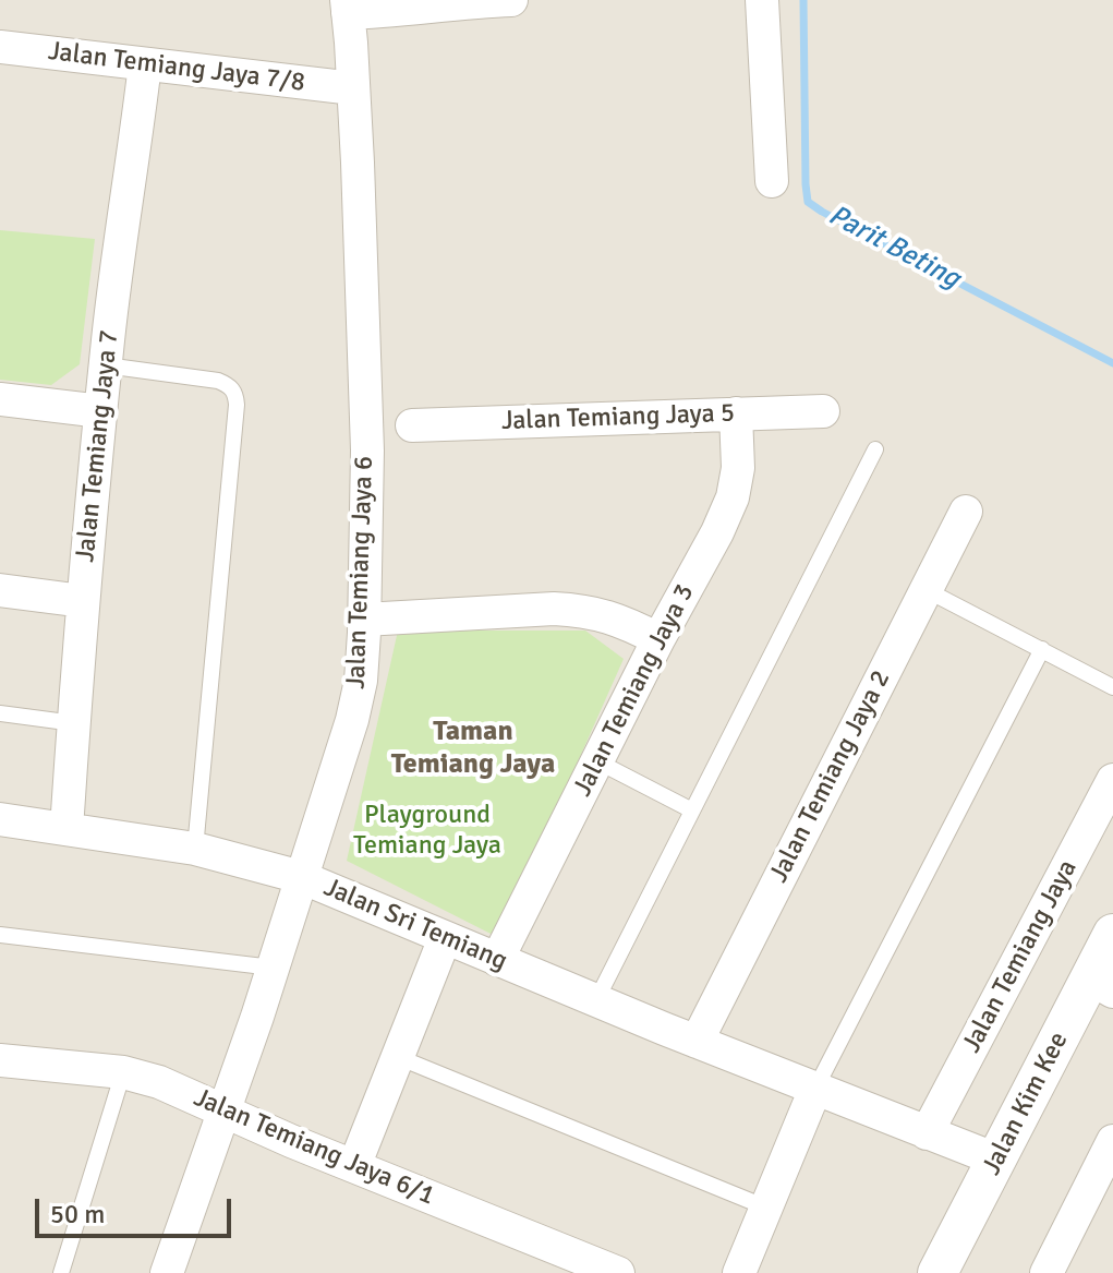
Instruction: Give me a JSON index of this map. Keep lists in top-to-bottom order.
{
  "streets": {
    "street": [
      "Jalan Temiang Jaya 7/8",
      "Jalan Temiang Jaya 5",
      "Jalan Temiang Jaya 7",
      "Jalan Temiang Jaya 6",
      "Jalan Temiang Jaya 3",
      "Jalan Temiang Jaya 2",
      "Jalan Sri Temiang",
      "Jalan Temiang Jaya",
      "Jalan Kim Kee",
      "Jalan Temiang Jaya 6/1"
    ]
  },
  "crossings": [
    ["Jalan Temiang Jaya 7/8", "Jalan Temiang Jaya 7"],
    ["Jalan Temiang Jaya 7/8", "Jalan Temiang Jaya 6"],
    ["Jalan Temiang Jaya 5", "Jalan Temiang Jaya 3"],
    ["Jalan Temiang Jaya 7", "Jalan Sri Temiang"],
    ["Jalan Temiang Jaya 6", "Jalan Sri Temiang"],
    ["Jalan Temiang Jaya 6", "Jalan Temiang Jaya 6/1"],
    ["Jalan Temiang Jaya 3", "Jalan Sri Temiang"],
    ["Jalan Temiang Jaya 2", "Jalan Sri Temiang"],
    ["Jalan Sri Temiang", "Jalan Temiang Jaya"],
    ["Jalan Sri Temiang", "Jalan Kim Kee"]
  ],
  "districts": ["Taman Temiang Jaya"],
  "water": ["Parit Beting"],
  "parks": ["Playground Temiang Jaya"],
  "scale_bar": "50 m"
}
